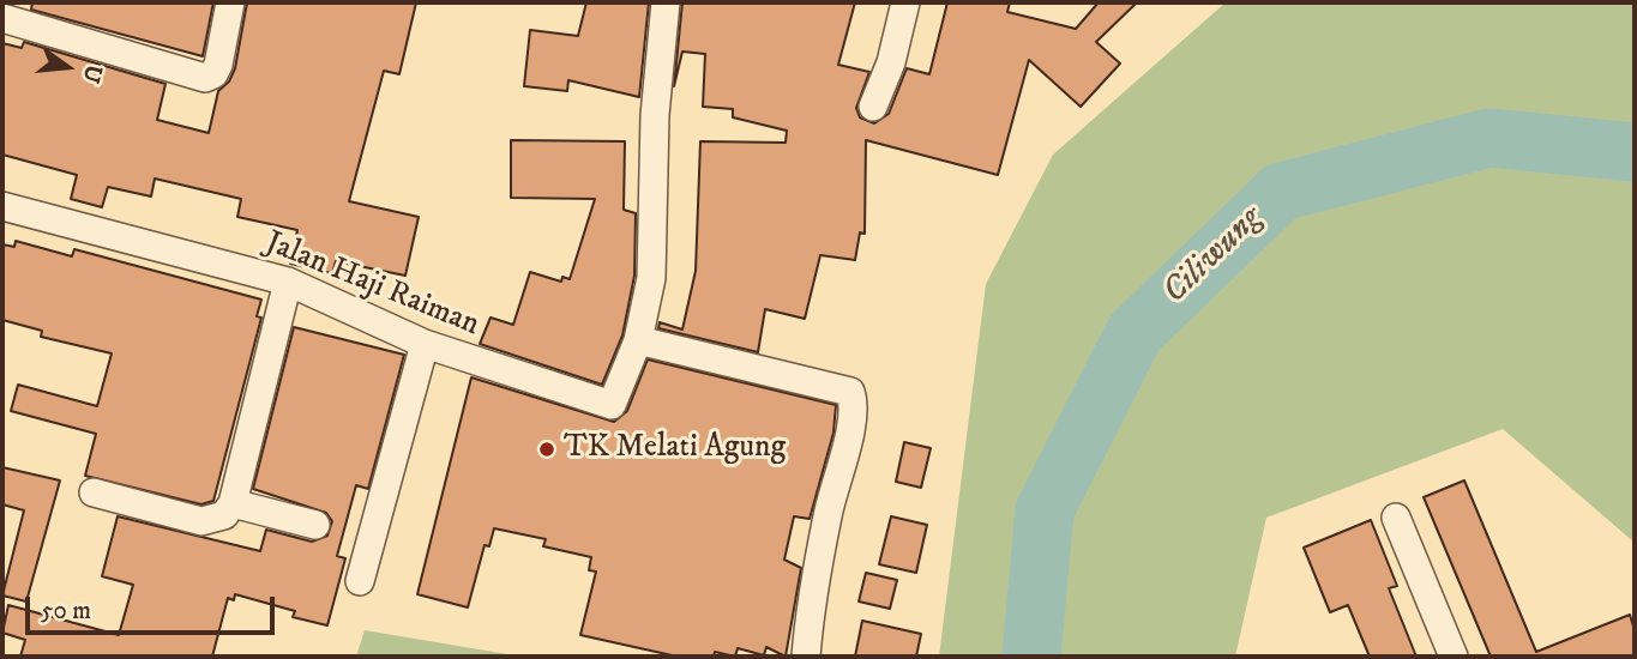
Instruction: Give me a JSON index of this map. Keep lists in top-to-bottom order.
{
  "streets": {
    "street": ["Jalan Haji Raiman"]
  },
  "water": ["Ciliwung"],
  "places": ["TK Melati Agung"],
  "scale_bar": "50 m",
  "north": "right"
}
